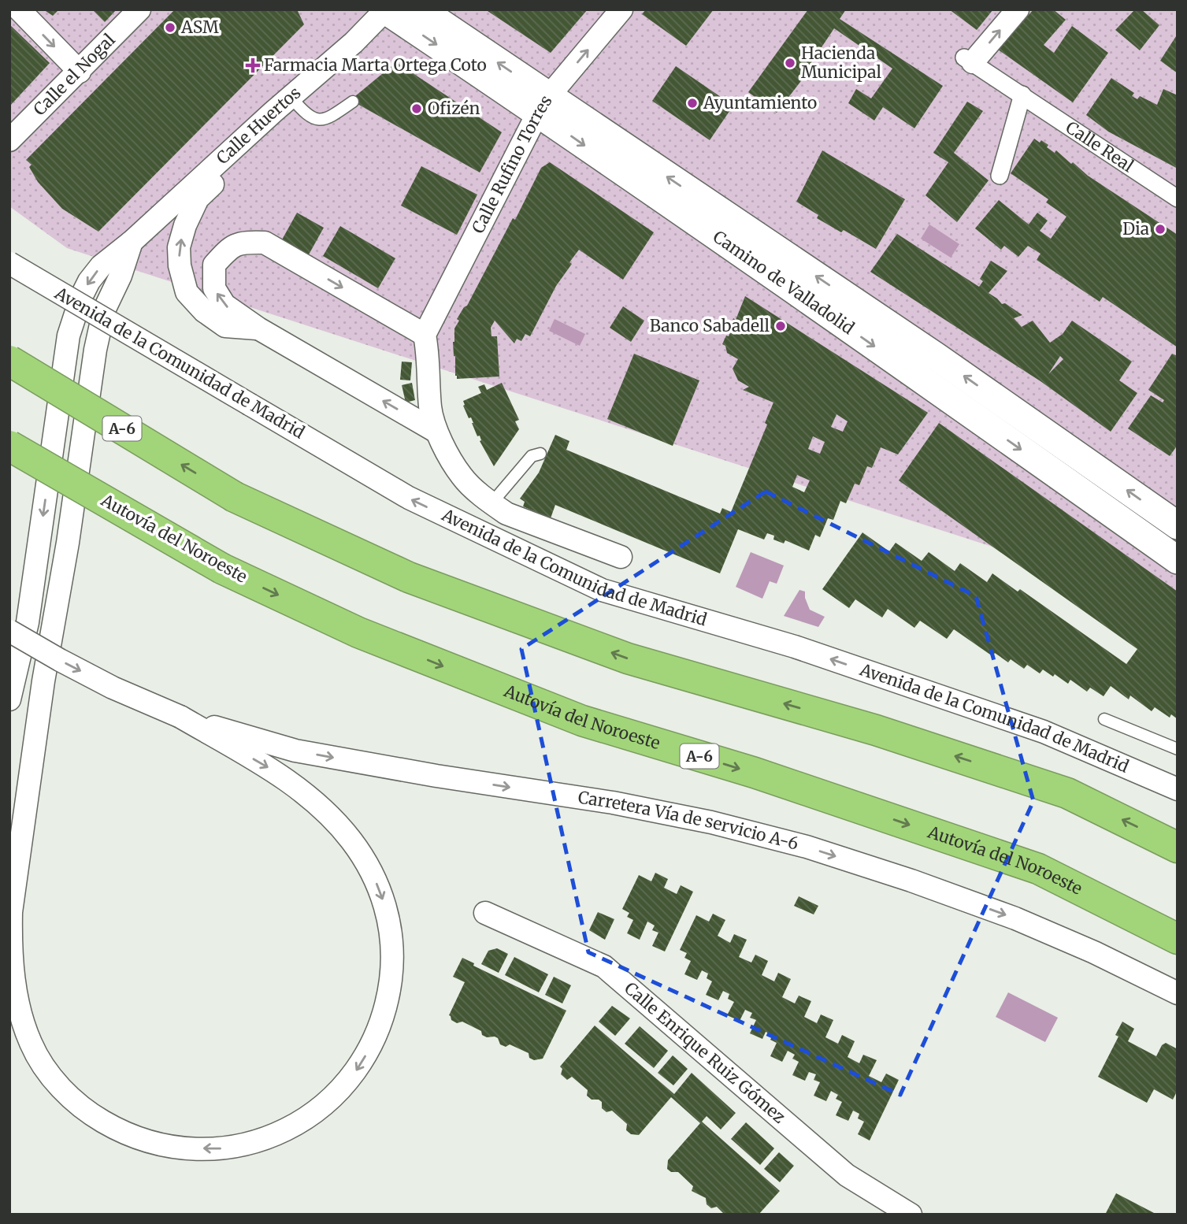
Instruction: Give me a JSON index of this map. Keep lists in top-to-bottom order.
{
  "streets": {
    "highway": ["A-6", "Autovía del Noroeste"],
    "street": [
      "Calle el Nogal",
      "Calle Huertos",
      "Calle Real",
      "Calle Rufino Torres",
      "Camino de Valladolid",
      "Avenida de la Comunidad de Madrid",
      "Carretera Vía de servicio A-6",
      "Calle Enrique Ruiz Gómez"
    ]
  },
  "crossings": [
    ["Calle Huertos", "Camino de Valladolid"],
    ["Calle Rufino Torres", "Camino de Valladolid"]
  ],
  "one_way": ["Calle Huertos", "Avenida de la Comunidad de Madrid", "Carretera Vía de servicio A-6"],
  "places": {
    "other": [
      "ASM",
      "Hacienda Municipal",
      "Ayuntamiento",
      "Ofizén",
      "Dia",
      "Banco Sabadell"
    ],
    "health": ["Farmacia Marta Ortega Coto"]
  }
}
